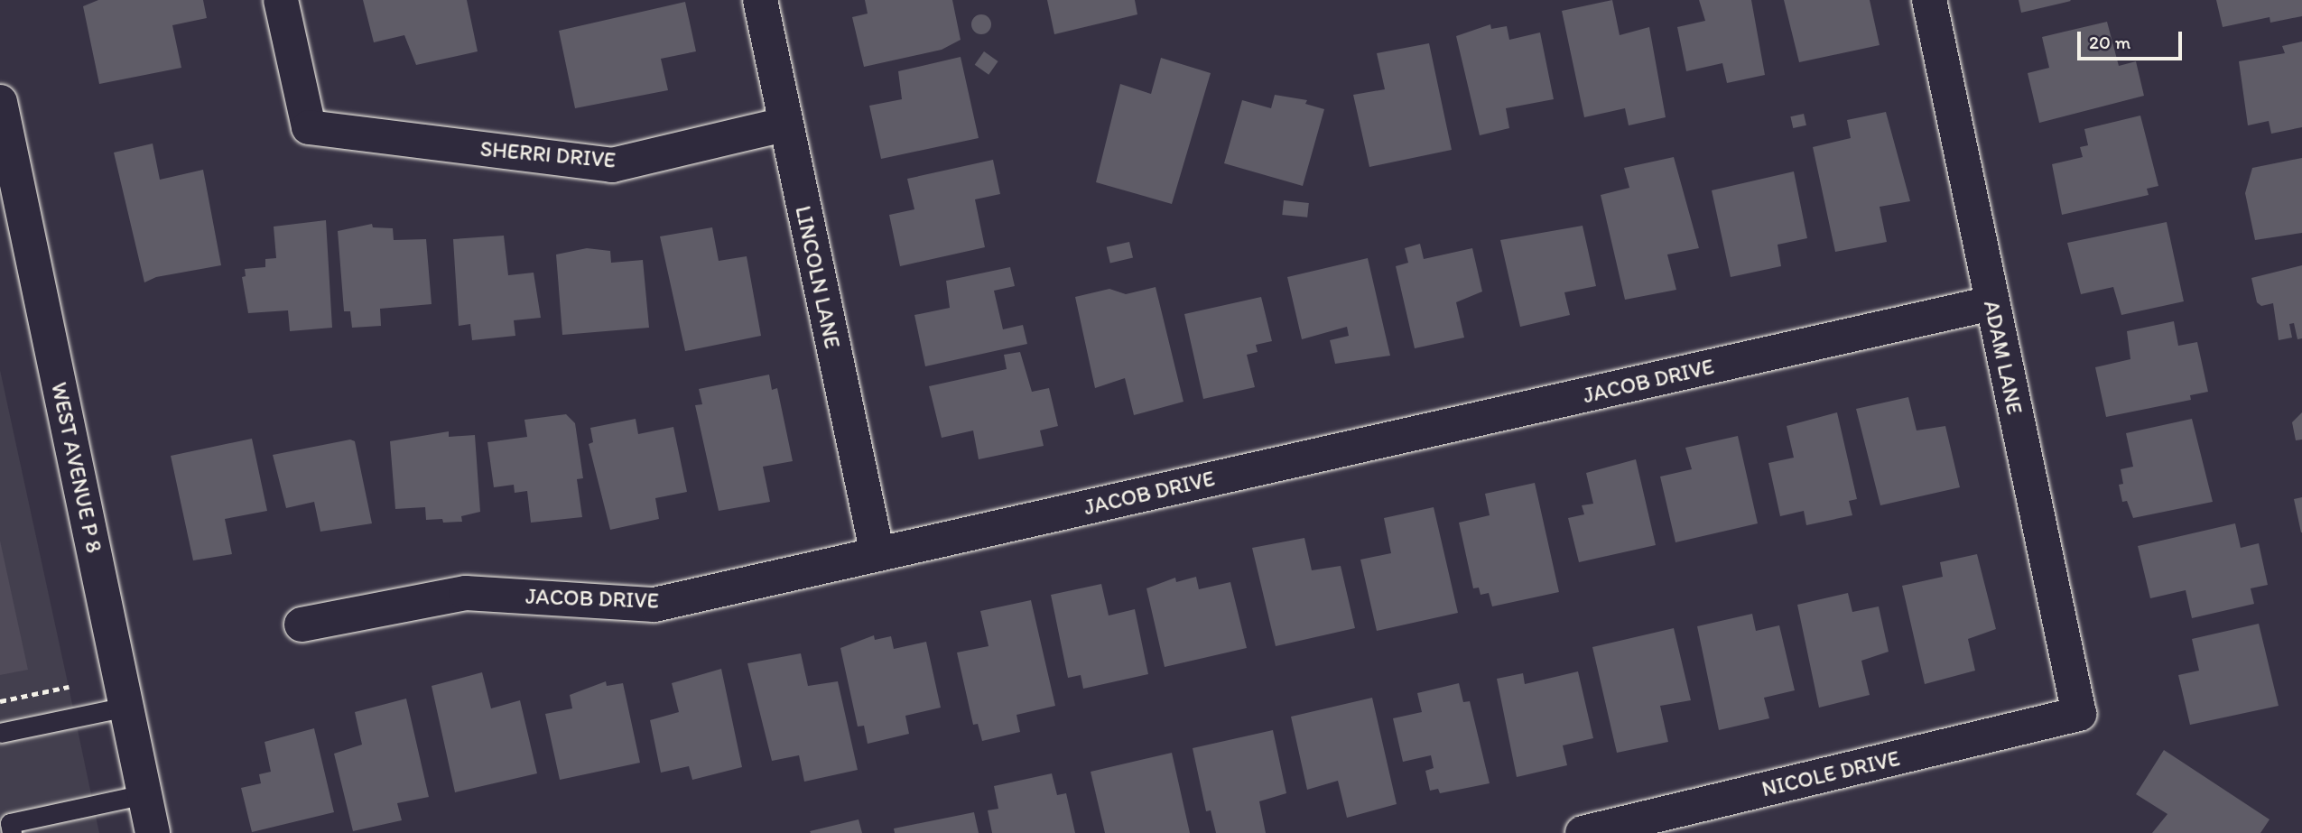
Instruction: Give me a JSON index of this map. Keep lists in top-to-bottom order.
{
  "streets": {
    "street": [
      "SHERRI DRIVE",
      "LINCOLN LANE",
      "ADAM LANE",
      "JACOB DRIVE",
      "WEST AVENUE P 8",
      "NICOLE DRIVE"
    ]
  },
  "crossings": [
    ["SHERRI DRIVE", "LINCOLN LANE"],
    ["LINCOLN LANE", "JACOB DRIVE"],
    ["ADAM LANE", "JACOB DRIVE"],
    ["ADAM LANE", "NICOLE DRIVE"]
  ],
  "scale_bar": "20 m"
}
